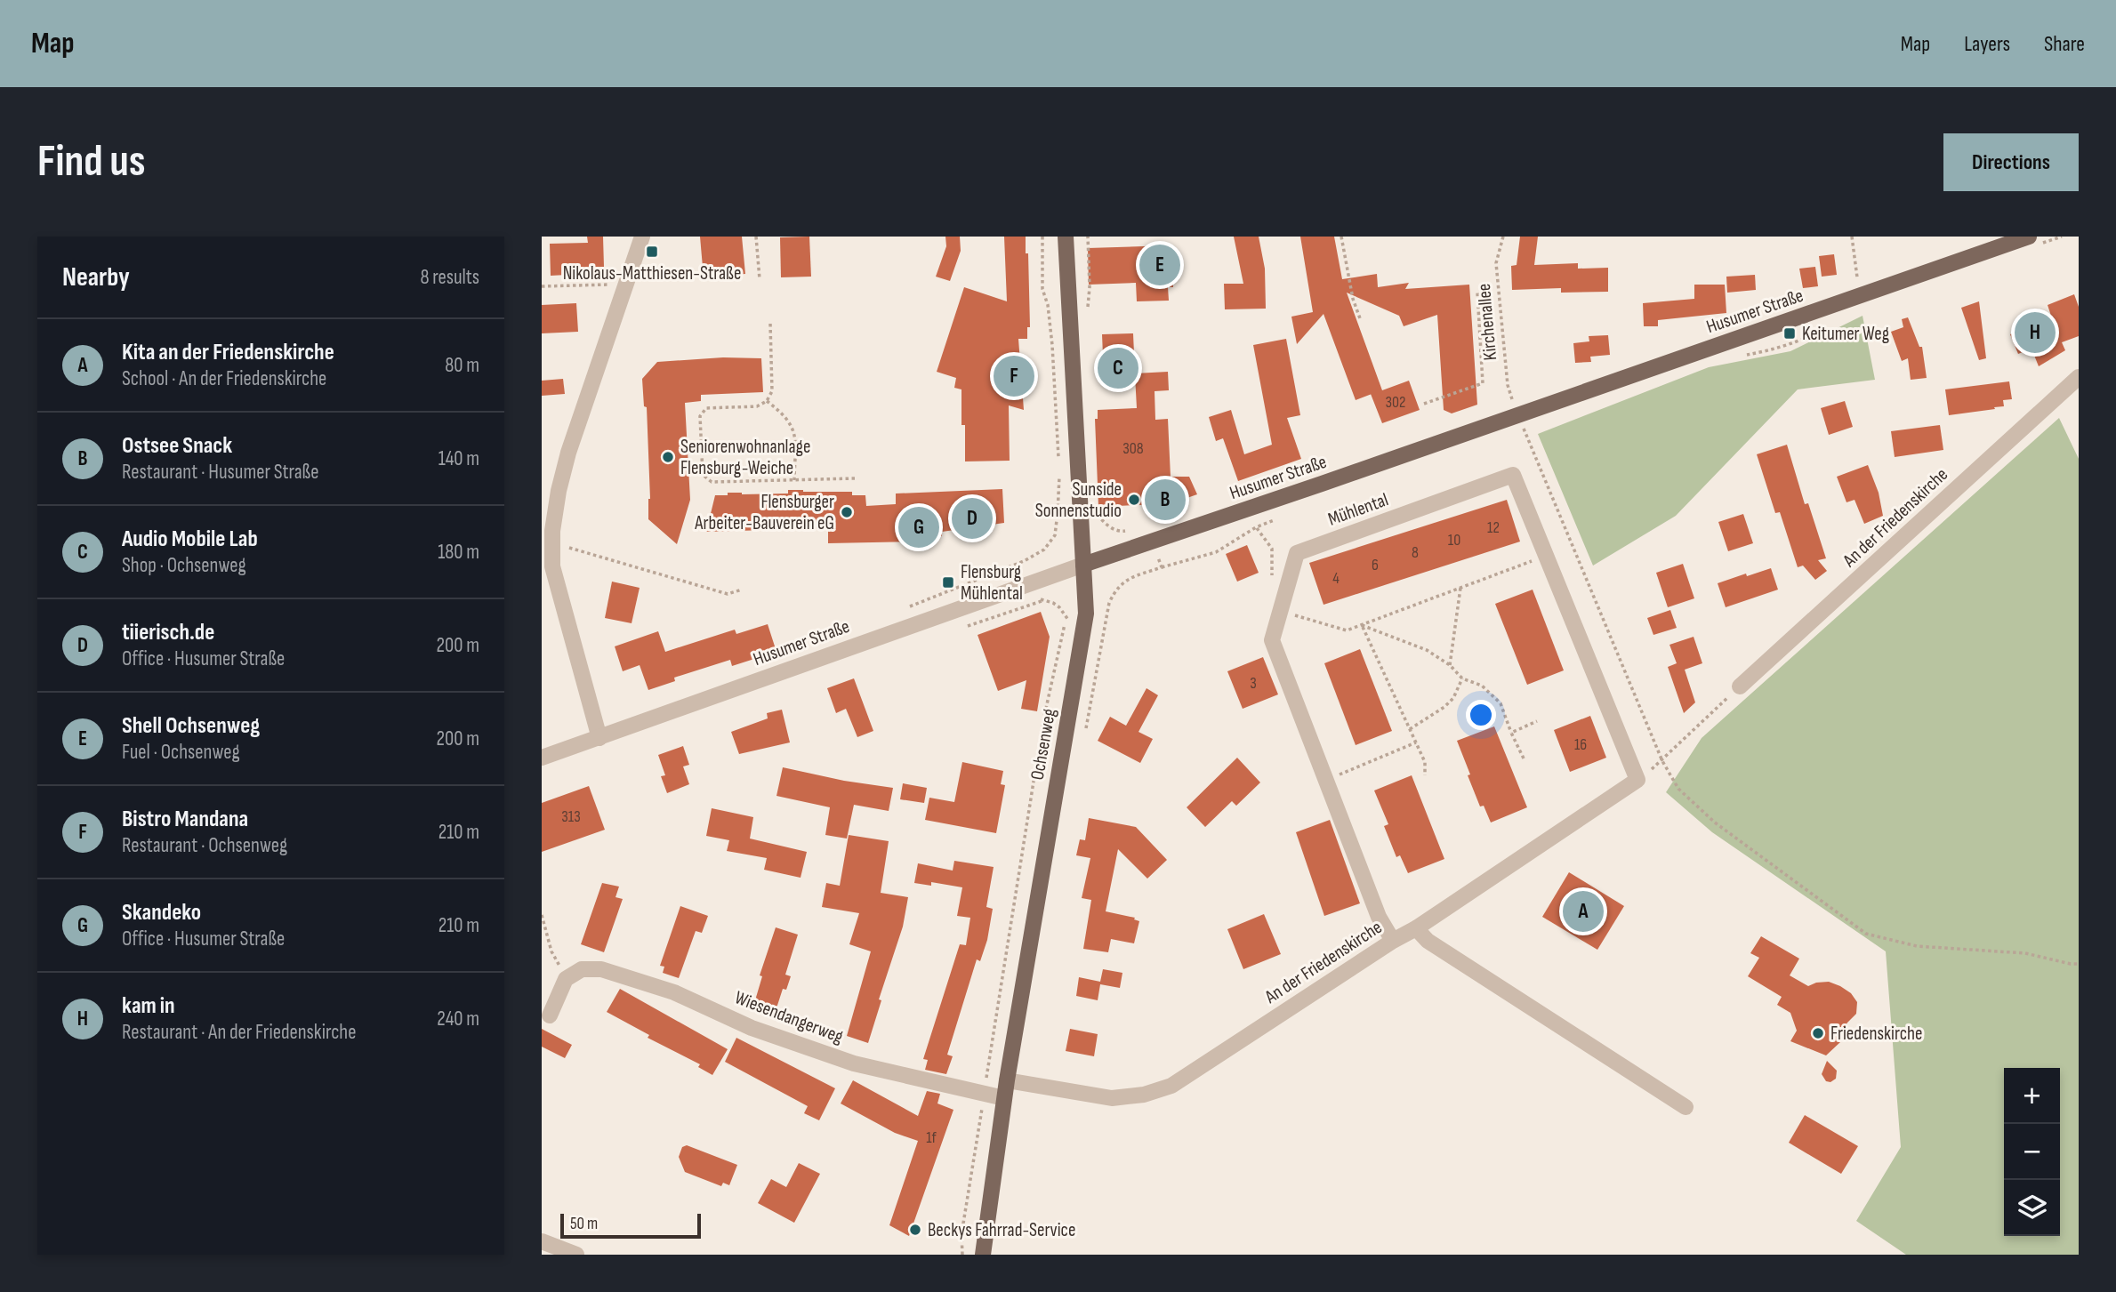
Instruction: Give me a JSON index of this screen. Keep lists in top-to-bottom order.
{
  "streets": {
    "main road": ["Husumer Straße", "Ochsenweg"],
    "street": ["Mühlental", "An der Friedenskirche", "Wiesendangerweg"],
    "path": ["Kirchenallee"]
  },
  "crossings": [
    ["Husumer Straße", "Kirchenallee"],
    ["Husumer Straße", "Ochsenweg"],
    ["Mühlental", "An der Friedenskirche"],
    ["An der Friedenskirche", "Ochsenweg"],
    ["Ochsenweg", "Wiesendangerweg"]
  ],
  "places": {
    "transit": ["Nikolaus-Matthiesen-Straße", "Keitumer Weg", "Flensburg Mühlental"],
    "other": [
      "Seniorenwohnanlage Flensburg-Weiche",
      "Sunside Sonnenstudio",
      "Flensburger Arbeiter-Bauverein eG",
      "Friedenskirche",
      "Beckys Fahrrad-Service"
    ]
  },
  "house_numbers": [
    "302",
    "308",
    "12",
    "10",
    "8",
    "6",
    "4",
    "3",
    "16",
    "313",
    "1f"
  ],
  "scale_bar": "50 m",
  "page": {
    "header": "Map",
    "nav": ["Map", "Layers", "Share"],
    "buttons": "Directions",
    "title": "Find us",
    "heading": ["Nearby", "8 results"],
    "pins": [
      "E",
      "H",
      "C",
      "F",
      "B",
      "D",
      "G",
      "A"
    ],
    "list": [
      {
        "mark": "A",
        "name": "Kita an der Friedenskirche",
        "note": "School · An der Friedenskirche",
        "value": "80 m"
      },
      {
        "mark": "B",
        "name": "Ostsee Snack",
        "note": "Restaurant · Husumer Straße",
        "value": "140 m"
      },
      {
        "mark": "C",
        "name": "Audio Mobile Lab",
        "note": "Shop · Ochsenweg",
        "value": "180 m"
      },
      {
        "mark": "D",
        "name": "tiierisch.de",
        "note": "Office · Husumer Straße",
        "value": "200 m"
      },
      {
        "mark": "E",
        "name": "Shell Ochsenweg",
        "note": "Fuel · Ochsenweg",
        "value": "200 m"
      },
      {
        "mark": "F",
        "name": "Bistro Mandana",
        "note": "Restaurant · Ochsenweg",
        "value": "210 m"
      },
      {
        "mark": "G",
        "name": "Skandeko",
        "note": "Office · Husumer Straße",
        "value": "210 m"
      },
      {
        "mark": "H",
        "name": "kam in",
        "note": "Restaurant · An der Friedenskirche",
        "value": "240 m"
      }
    ],
    "map_buttons": ["+", "−"],
    "scale": "50 m"
  }
}
